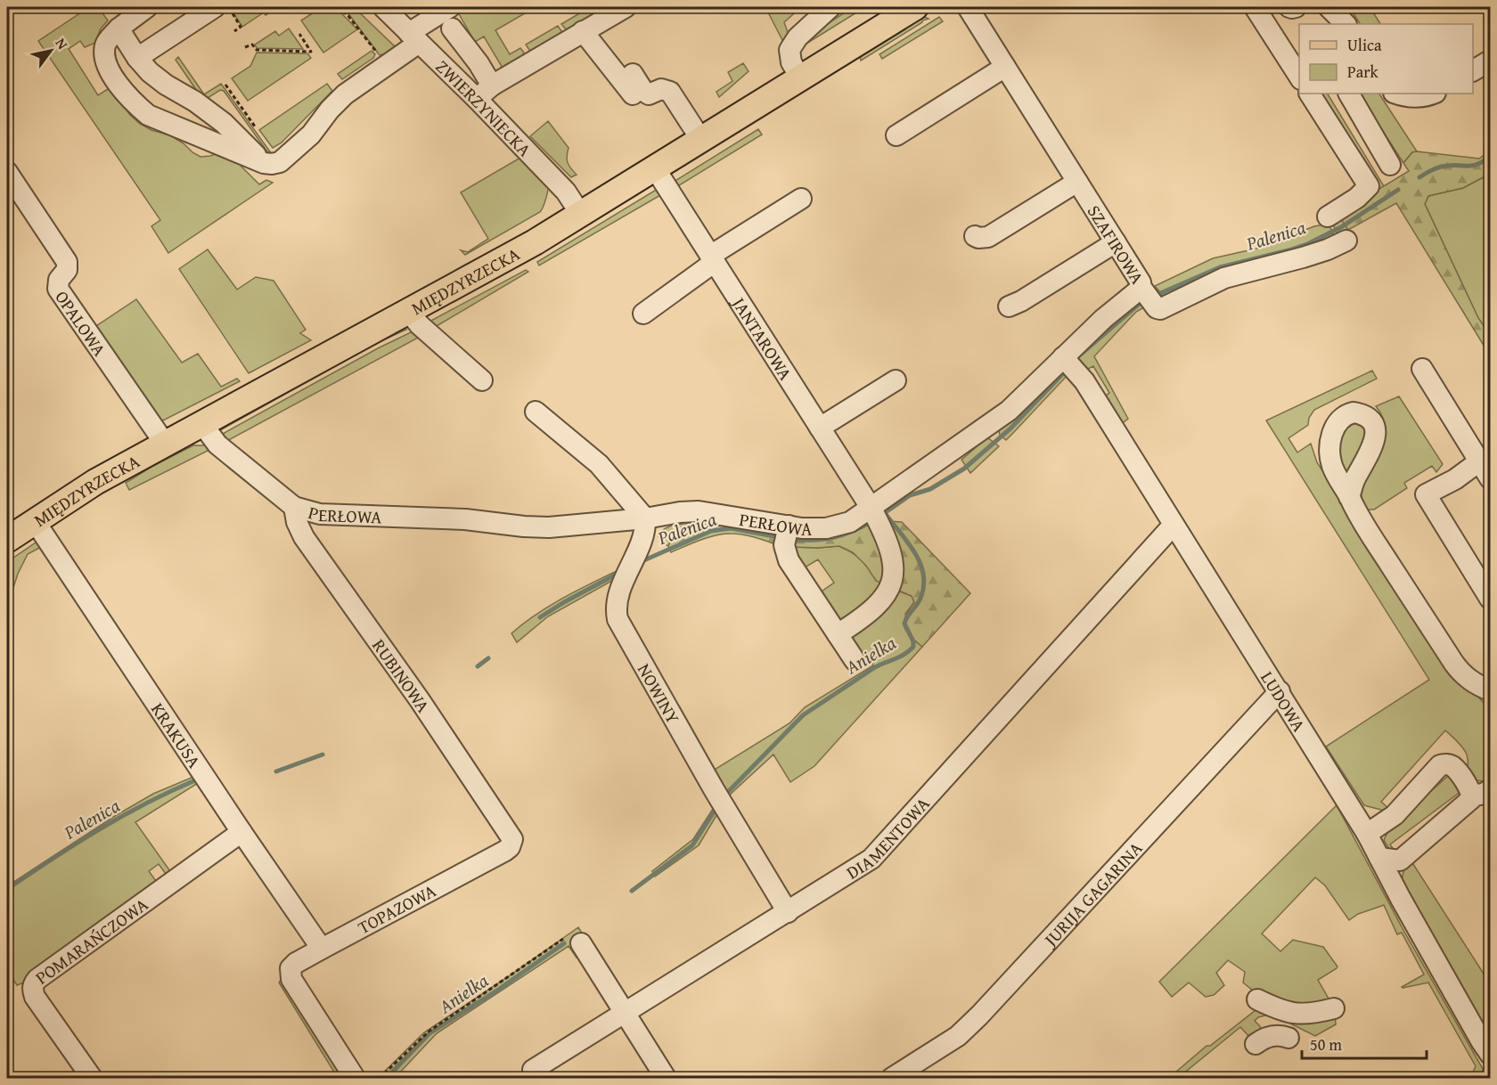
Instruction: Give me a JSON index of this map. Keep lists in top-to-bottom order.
{
  "streets": {
    "main road": ["MIĘDZYRZECKA"],
    "street": [
      "ZWIERZYNIECKA",
      "SZAFIROWA",
      "OPALOWA",
      "JANTAROWA",
      "PERŁOWA",
      "RUBINOWA",
      "NOWINY",
      "LUDOWA",
      "KRAKUSA",
      "DIAMENTOWA",
      "JURIJA GAGARINA",
      "TOPAZOWA",
      "POMARAŃCZOWA"
    ]
  },
  "crossings": [
    ["ZWIERZYNIECKA", "MIĘDZYRZECKA"],
    ["SZAFIROWA", "PERŁOWA"],
    ["MIĘDZYRZECKA", "OPALOWA"],
    ["MIĘDZYRZECKA", "JANTAROWA"],
    ["MIĘDZYRZECKA", "PERŁOWA"],
    ["MIĘDZYRZECKA", "KRAKUSA"],
    ["JANTAROWA", "PERŁOWA"],
    ["PERŁOWA", "RUBINOWA"],
    ["PERŁOWA", "NOWINY"],
    ["PERŁOWA", "LUDOWA"],
    ["RUBINOWA", "TOPAZOWA"],
    ["NOWINY", "DIAMENTOWA"],
    ["LUDOWA", "DIAMENTOWA"],
    ["LUDOWA", "JURIJA GAGARINA"],
    ["KRAKUSA", "TOPAZOWA"],
    ["KRAKUSA", "POMARAŃCZOWA"]
  ],
  "water": ["Palenica", "Anielka"],
  "legend": ["Ulica", "Park"],
  "scale_bar": "50 m",
  "north": "top right"
}
